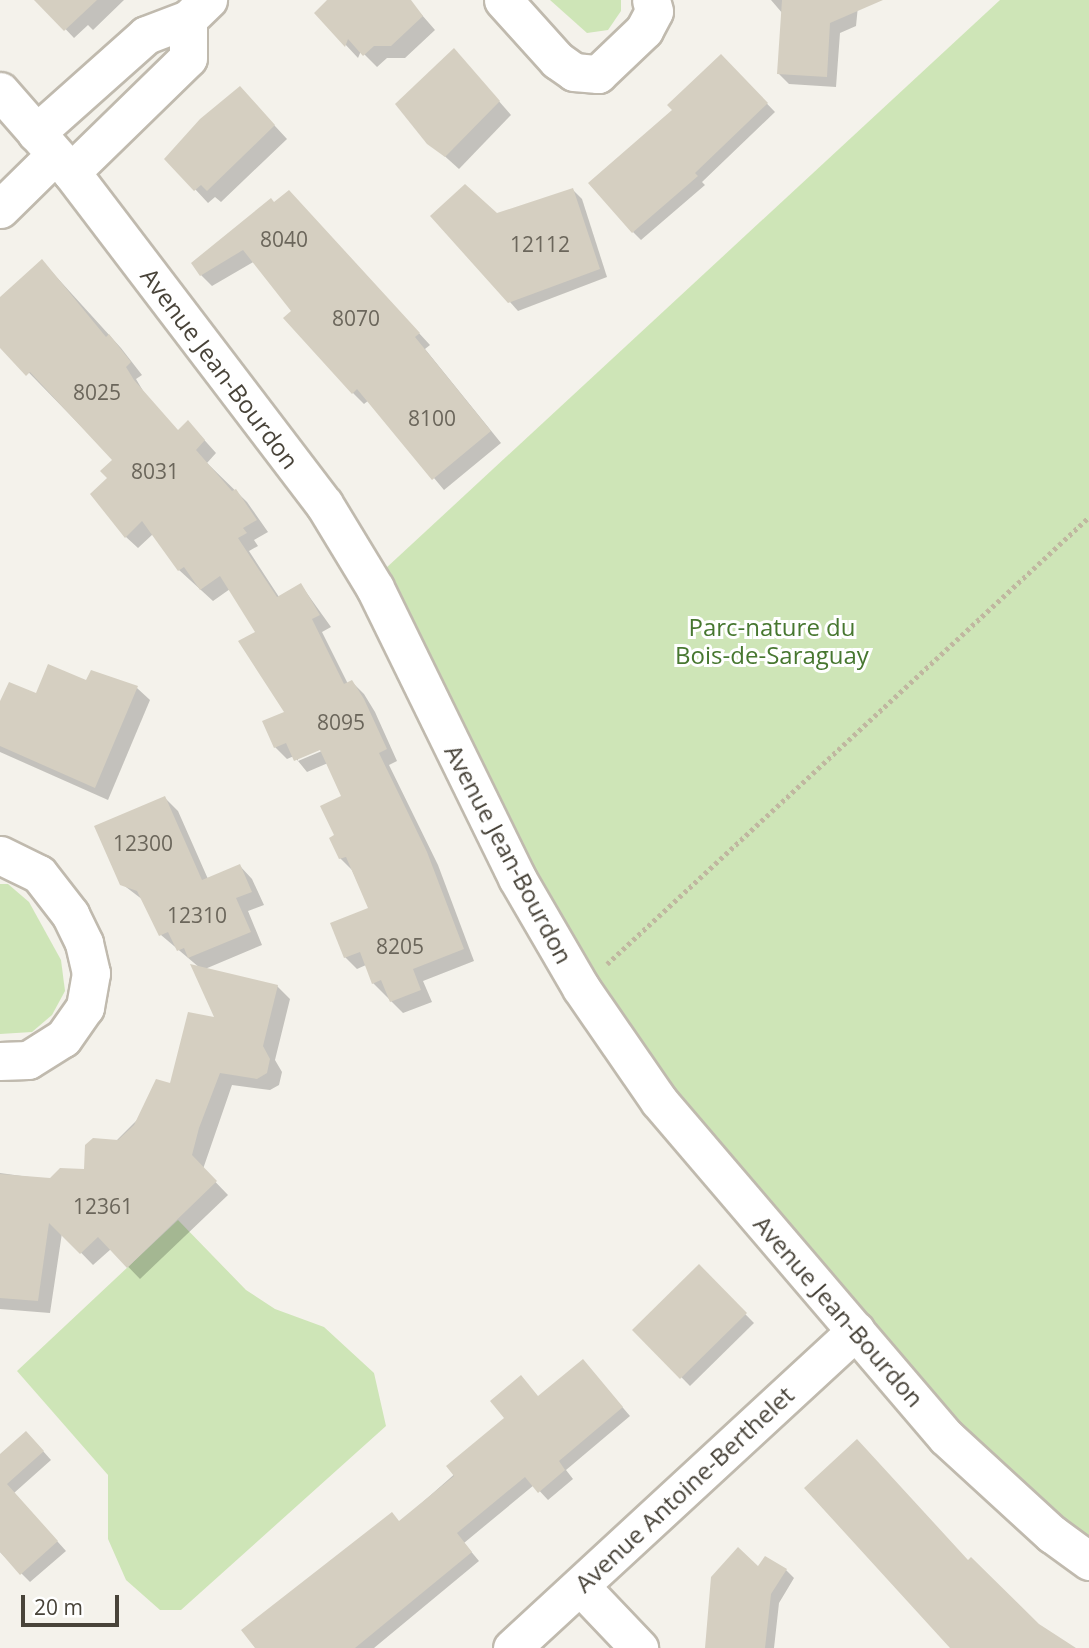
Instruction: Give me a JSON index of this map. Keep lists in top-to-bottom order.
{
  "streets": {
    "street": ["Avenue Jean-Bourdon", "Avenue Antoine-Berthelet"]
  },
  "crossings": [
    ["Avenue Jean-Bourdon", "Avenue Antoine-Berthelet"]
  ],
  "parks": ["Parc-nature du Bois-de-Saraguay"],
  "house_numbers": [
    "8040",
    "12112",
    "8070",
    "8025",
    "8100",
    "8031",
    "8095",
    "12300",
    "12310",
    "8205",
    "12361"
  ],
  "scale_bar": "20 m"
}
